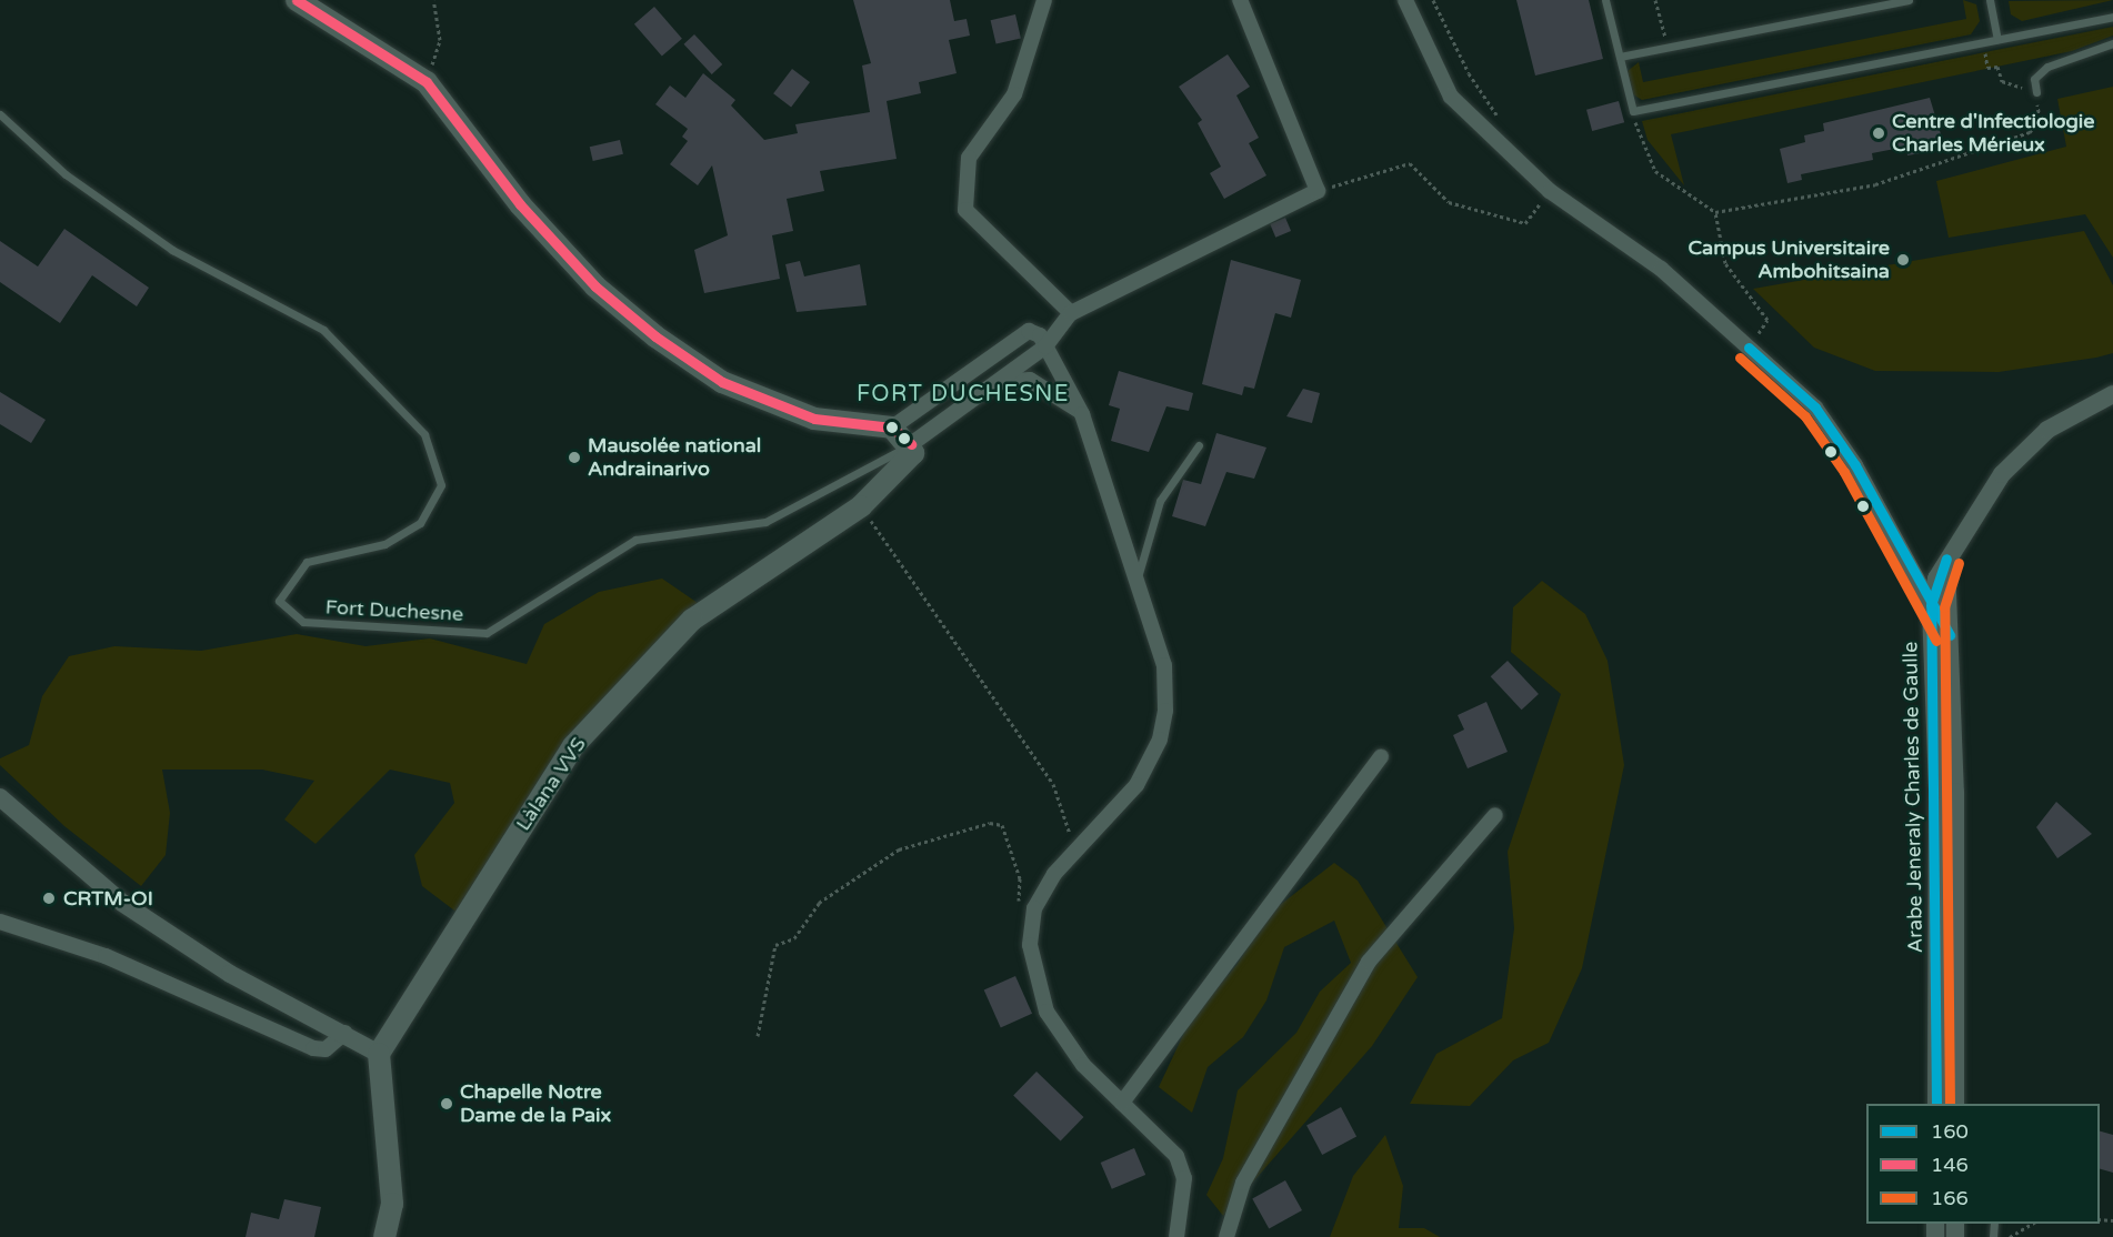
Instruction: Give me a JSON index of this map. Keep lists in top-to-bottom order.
{
  "streets": {
    "main road": ["Làlana VVS"],
    "street": ["Arabe Jeneraly Charles de Gaulle"],
    "lane": ["Fort Duchesne"]
  },
  "crossings": [
    ["Fort Duchesne", "Làlana VVS"]
  ],
  "districts": ["FORT DUCHESNE"],
  "places": [
    "Centre d'Infectiologie Charles Mérieux",
    "Campus Universitaire Ambohitsaina",
    "Mausolée national Andrainarivo",
    "CRTM-OI",
    "Chapelle Notre Dame de la Paix"
  ],
  "lines": ["transit line 146", "transit line 160", "transit line 166"],
  "legend": ["160", "146", "166"]
}
